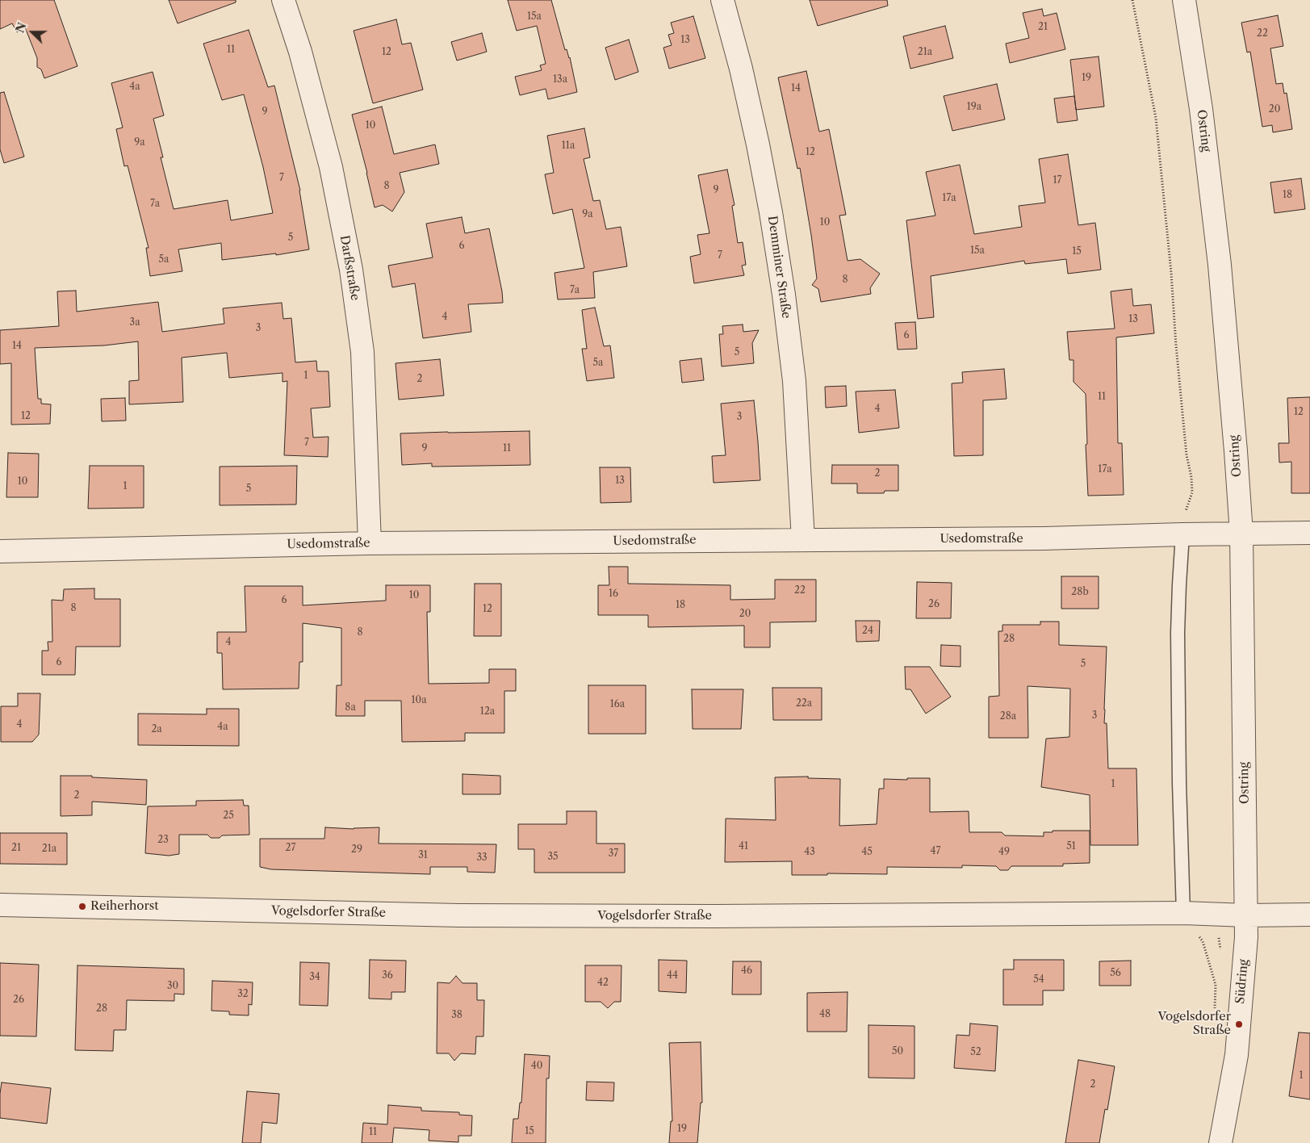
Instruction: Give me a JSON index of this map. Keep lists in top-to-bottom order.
{
  "streets": {
    "street": [
      "Ostring",
      "Demminer Straße",
      "Darßstraße",
      "Usedomstraße",
      "Vogelsdorfer Straße",
      "Südring"
    ]
  },
  "crossings": [
    ["Ostring", "Usedomstraße"],
    ["Ostring", "Vogelsdorfer Straße"],
    ["Ostring", "Südring"],
    ["Demminer Straße", "Usedomstraße"],
    ["Darßstraße", "Usedomstraße"],
    ["Vogelsdorfer Straße", "Südring"]
  ],
  "places": ["Reiherhorst", "Vogelsdorfer Straße"],
  "house_numbers": [
    "15a",
    "21",
    "22",
    "13",
    "11",
    "12",
    "21a",
    "19",
    "13a",
    "4a",
    "14",
    "19a",
    "20",
    "9",
    "10",
    "9a",
    "11a",
    "12",
    "7",
    "17",
    "8",
    "9",
    "18",
    "17a",
    "7a",
    "9a",
    "10",
    "5",
    "6",
    "15a",
    "15",
    "7",
    "5a",
    "8",
    "7a",
    "4",
    "13",
    "3a",
    "3",
    "6",
    "14",
    "5",
    "5a",
    "1",
    "2",
    "11",
    "4",
    "12",
    "12",
    "3",
    "7",
    "9",
    "11",
    "17a",
    "2",
    "13",
    "10",
    "1",
    "5",
    "22",
    "28b",
    "16",
    "10",
    "6",
    "26",
    "18",
    "8",
    "12",
    "20",
    "24",
    "8",
    "28",
    "4",
    "6",
    "5",
    "10a",
    "22a",
    "16a",
    "8a",
    "12a",
    "3",
    "28a",
    "4",
    "4a",
    "2a",
    "1",
    "2",
    "25",
    "23",
    "41",
    "51",
    "21",
    "27",
    "21a",
    "29",
    "47",
    "43",
    "45",
    "49",
    "37",
    "31",
    "35",
    "33",
    "46",
    "56",
    "36",
    "44",
    "34",
    "54",
    "42",
    "30",
    "32",
    "26",
    "28",
    "48",
    "38",
    "50",
    "52",
    "40",
    "1",
    "2",
    "19",
    "15",
    "11"
  ],
  "north": "left"
}
